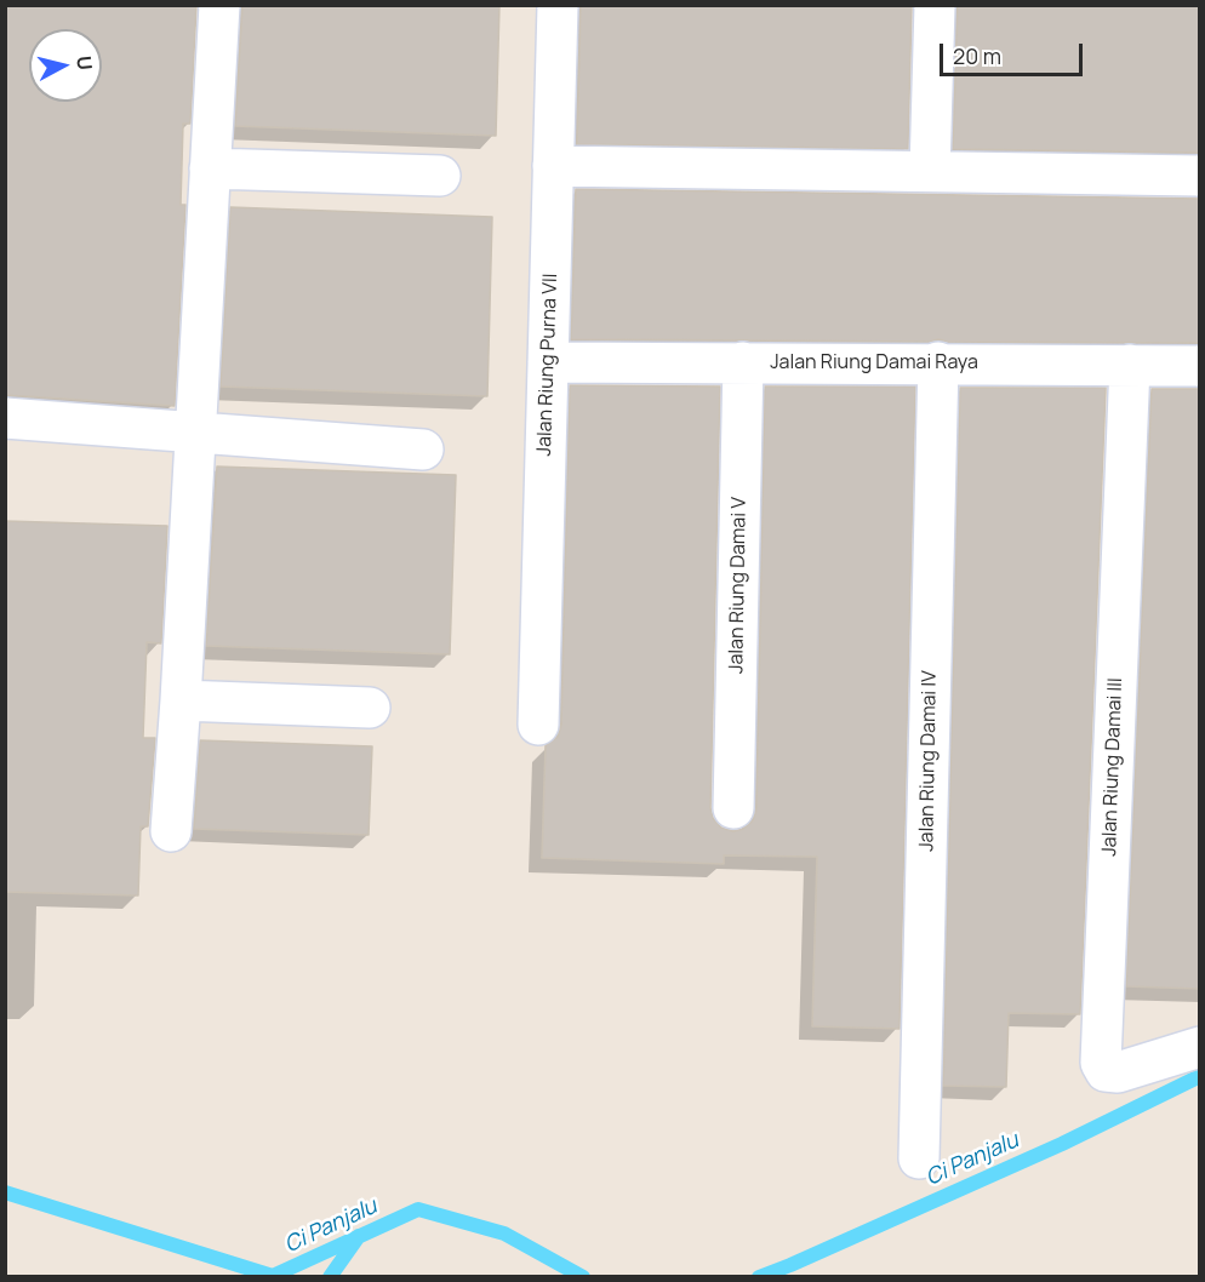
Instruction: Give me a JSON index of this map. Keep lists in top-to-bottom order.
{
  "streets": {
    "street": [
      "Jalan Riung Damai Raya",
      "Jalan Riung Purna VII",
      "Jalan Riung Damai V",
      "Jalan Riung Damai IV",
      "Jalan Riung Damai III"
    ]
  },
  "crossings": [
    ["Jalan Riung Damai Raya", "Jalan Riung Purna VII"],
    ["Jalan Riung Damai Raya", "Jalan Riung Damai V"],
    ["Jalan Riung Damai Raya", "Jalan Riung Damai IV"],
    ["Jalan Riung Damai Raya", "Jalan Riung Damai III"]
  ],
  "water": ["Ci Panjalu"],
  "scale_bar": "20 m",
  "north": "right"
}
